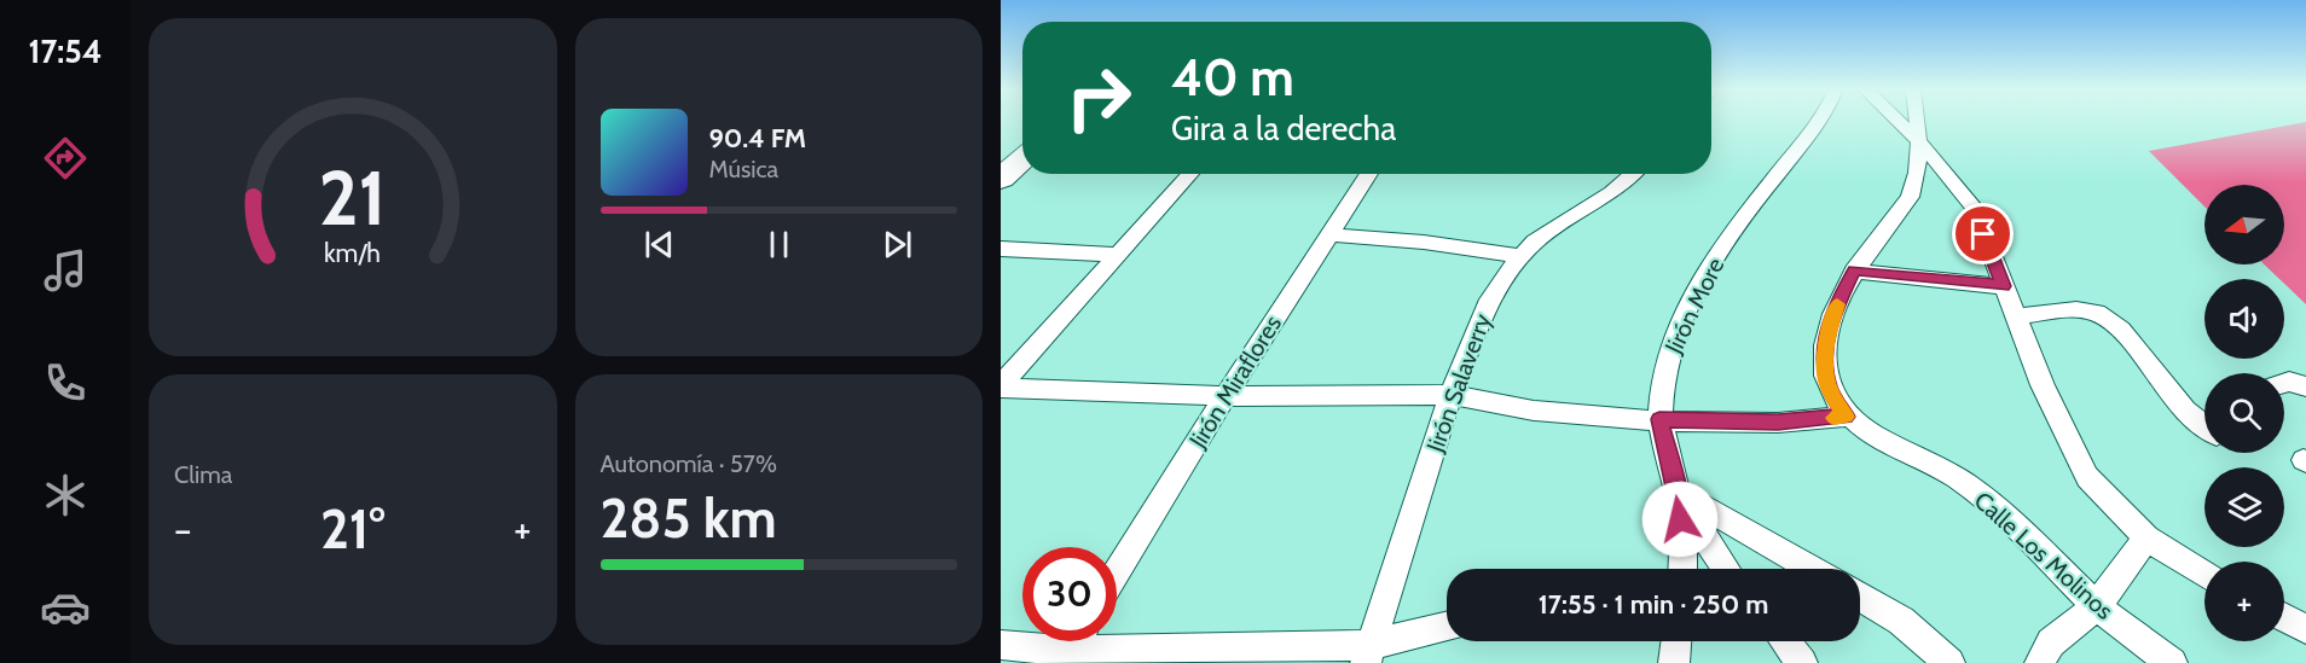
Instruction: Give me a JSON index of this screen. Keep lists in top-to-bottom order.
{
  "streets": {
    "street": [
      "Jirón More",
      "Jirón Miraflores",
      "Jirón Salaverry",
      "Calle Los Molinos"
    ]
  },
  "north": "left",
  "page": {
    "tabs": "17:54",
    "turn": ["40 m", "Gira a la derecha"],
    "song": ["90.4 FM", "Música"],
    "map_buttons": "+",
    "tile": [
      "Clima",
      ["Autonomía · 57%", "285 km"]
    ],
    "heat": ["−", "21°", "+"],
    "limit": "30",
    "trip": "17:55 · 1 min · 250 m",
    "gauge": ["21", "km/h"]
  }
}
